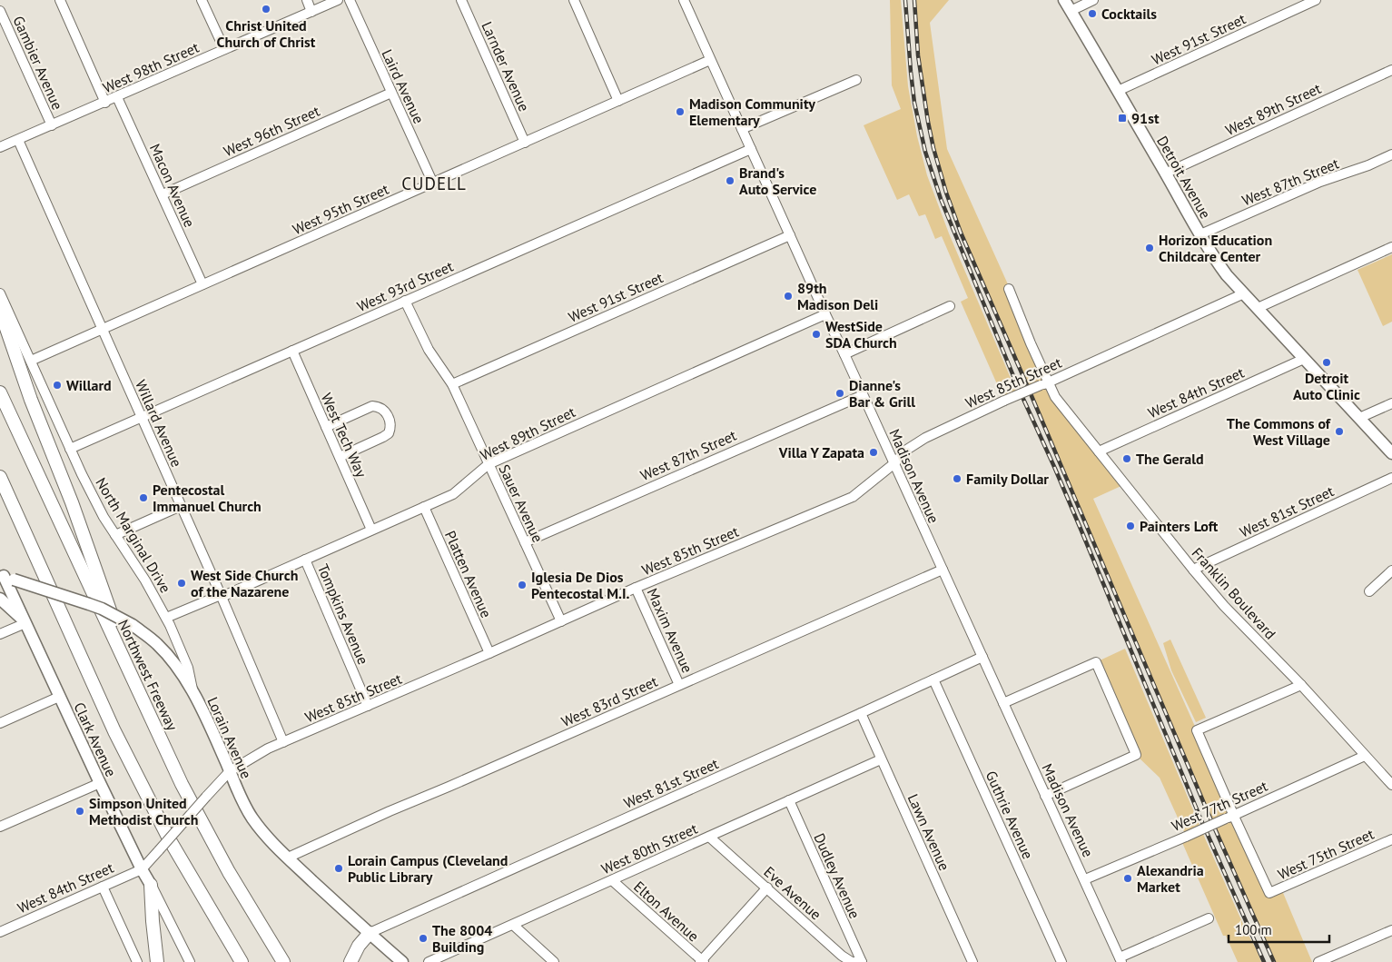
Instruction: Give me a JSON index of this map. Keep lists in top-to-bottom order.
{
  "streets": {
    "highway": ["Northwest Freeway"],
    "main road": ["Detroit Avenue", "Lorain Avenue", "Clark Avenue"],
    "street": [
      "West 91st Street",
      "Gambier Avenue",
      "Larnder Avenue",
      "West 98th Street",
      "Laird Avenue",
      "West 89th Street",
      "West 96th Street",
      "West 87th Street",
      "Macon Avenue",
      "West 95th Street",
      "West 93rd Street",
      "West 85th Street",
      "West 84th Street",
      "Willard Avenue",
      "West Tech Way",
      "Madison Avenue",
      "Sauer Avenue",
      "West 81st Street",
      "North Marginal Drive",
      "Platten Avenue",
      "Franklin Boulevard",
      "Tompkins Avenue",
      "Maxim Avenue",
      "West 83rd Street",
      "West 77th Street",
      "Guthrie Avenue",
      "Lawn Avenue",
      "West 80th Street",
      "West 75th Street",
      "Dudley Avenue",
      "Eve Avenue",
      "Elton Avenue"
    ]
  },
  "crossings": [
    ["West 91st Street", "Detroit Avenue"],
    ["West 91st Street", "Madison Avenue"],
    ["West 91st Street", "Sauer Avenue"],
    ["Gambier Avenue", "West 98th Street"],
    ["Larnder Avenue", "West 95th Street"],
    ["West 98th Street", "Macon Avenue"],
    ["West 98th Street", "Willard Avenue"],
    ["Laird Avenue", "West 96th Street"],
    ["Laird Avenue", "West 95th Street"],
    ["West 89th Street", "Detroit Avenue"],
    ["West 89th Street", "Willard Avenue"],
    ["West 89th Street", "West Tech Way"],
    ["West 89th Street", "Madison Avenue"],
    ["West 89th Street", "Sauer Avenue"],
    ["West 89th Street", "North Marginal Drive"],
    ["West 89th Street", "Platten Avenue"],
    ["West 89th Street", "Tompkins Avenue"],
    ["West 96th Street", "Macon Avenue"],
    ["Detroit Avenue", "West 87th Street"],
    ["Detroit Avenue", "West 85th Street"],
    ["Detroit Avenue", "West 84th Street"],
    ["West 87th Street", "Madison Avenue"],
    ["West 87th Street", "Sauer Avenue"],
    ["Macon Avenue", "West 95th Street"],
    ["West 95th Street", "Willard Avenue"],
    ["West 95th Street", "Madison Avenue"],
    ["West 95th Street", "North Marginal Drive"],
    ["West 93rd Street", "Willard Avenue"],
    ["West 93rd Street", "West Tech Way"],
    ["West 93rd Street", "Madison Avenue"],
    ["West 93rd Street", "Sauer Avenue"],
    ["West 93rd Street", "North Marginal Drive"],
    ["West 85th Street", "West 84th Street"],
    ["West 85th Street", "Willard Avenue"],
    ["West 85th Street", "Madison Avenue"],
    ["West 85th Street", "Sauer Avenue"],
    ["West 85th Street", "Platten Avenue"],
    ["West 85th Street", "Franklin Boulevard"],
    ["West 85th Street", "Tompkins Avenue"],
    ["West 85th Street", "Maxim Avenue"],
    ["West 85th Street", "Lorain Avenue"],
    ["West 85th Street", "Clark Avenue"],
    ["West 84th Street", "Franklin Boulevard"],
    ["West 84th Street", "Clark Avenue"],
    ["Madison Avenue", "West 81st Street"],
    ["Madison Avenue", "West 83rd Street"],
    ["Madison Avenue", "West 77th Street"],
    ["West 81st Street", "Franklin Boulevard"],
    ["West 81st Street", "Lorain Avenue"],
    ["West 81st Street", "Guthrie Avenue"],
    ["West 81st Street", "Lawn Avenue"],
    ["North Marginal Drive", "Lorain Avenue"],
    ["Franklin Boulevard", "West 77th Street"],
    ["Maxim Avenue", "West 83rd Street"],
    ["West 83rd Street", "Lorain Avenue"],
    ["Lorain Avenue", "Clark Avenue"],
    ["West 77th Street", "West 75th Street"],
    ["Lawn Avenue", "West 80th Street"],
    ["West 80th Street", "Dudley Avenue"],
    ["West 80th Street", "Eve Avenue"],
    ["West 80th Street", "Elton Avenue"],
    ["Dudley Avenue", "Eve Avenue"]
  ],
  "districts": ["CUDELL"],
  "places": {
    "other": [
      "Christ United Church of Christ",
      "Cocktails",
      "Madison Community Elementary",
      "Brand's Auto Service",
      "Horizon Education Childcare Center",
      "89th Madison Deli",
      "WestSide SDA Church",
      "Detroit Auto Clinic",
      "Willard",
      "Dianne's Bar & Grill",
      "The Commons of West Village",
      "Villa Y Zapata",
      "The Gerald",
      "Family Dollar",
      "Pentecostal Immanuel Church",
      "Painters Loft",
      "West Side Church of the Nazarene",
      "Iglesia De Dios Pentecostal M.I.",
      "Simpson United Methodist Church",
      "Lorain Campus (Cleveland Public Library",
      "Alexandria Market",
      "The 8004 Building"
    ],
    "transit": ["91st"]
  },
  "scale_bar": "100 m"
}
